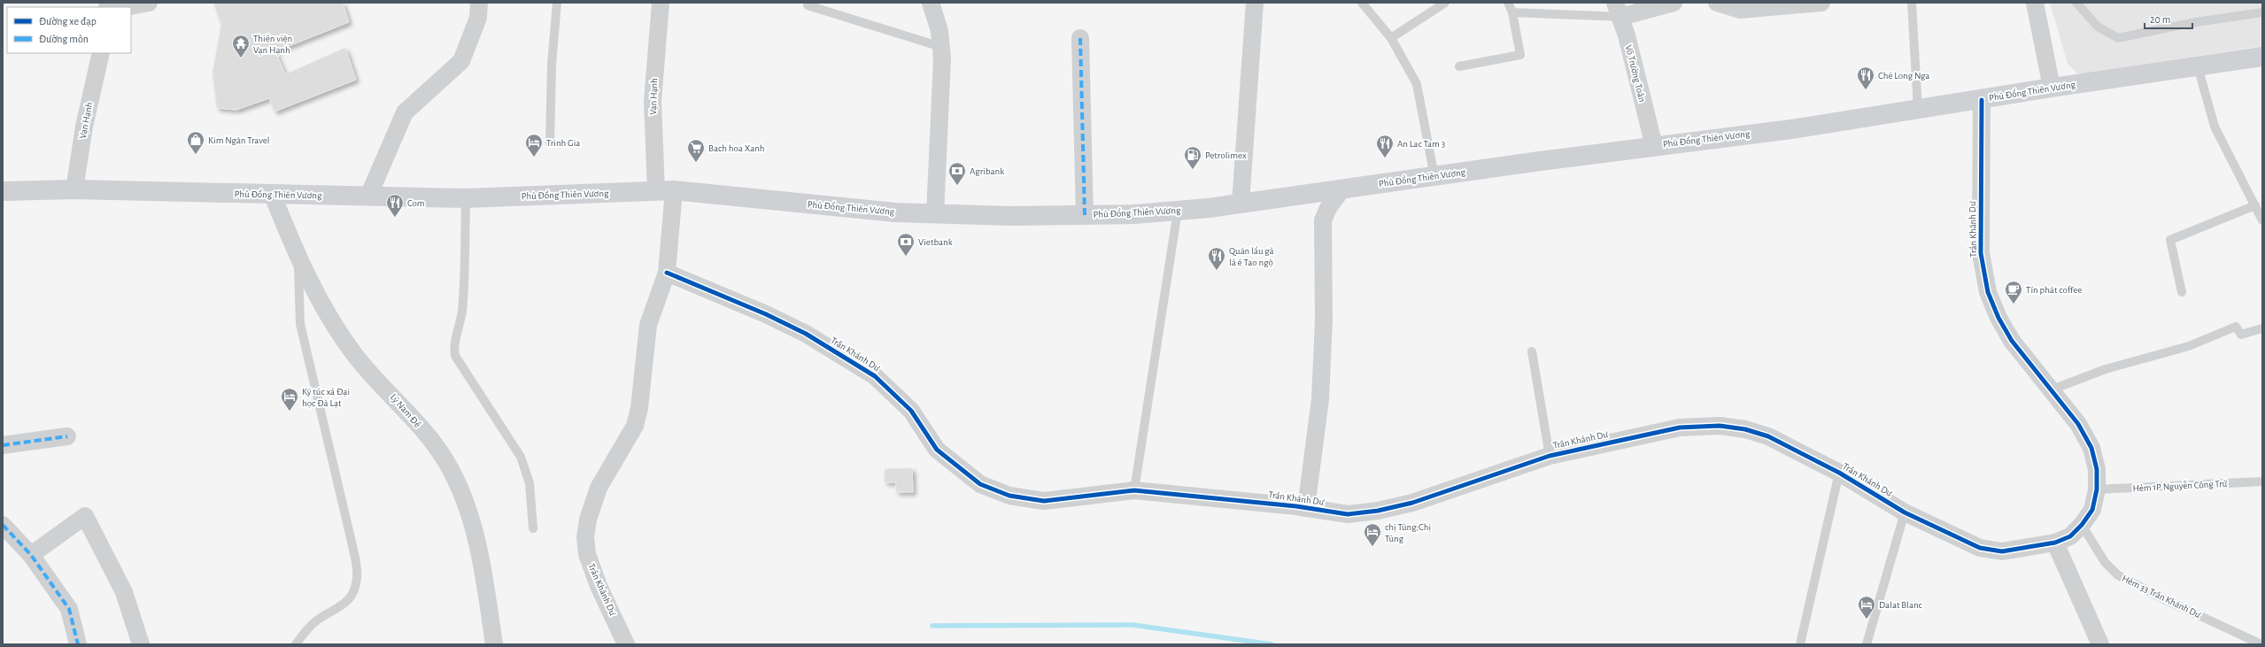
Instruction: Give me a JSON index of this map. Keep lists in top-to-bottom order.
{
  "streets": {
    "main road": ["Phù Đổng Thiên Vương"],
    "street": [
      "Võ Trường Toản",
      "Vạn Hạnh",
      "Trần Khánh Dư",
      "Lý Nam Đế"
    ],
    "lane": ["Hẻm 1P Nguyễn Công Trứ", "Hẻm 33 Trần Khánh Dư"]
  },
  "crossings": [
    ["Võ Trường Toản", "Phù Đổng Thiên Vương"],
    ["Phù Đổng Thiên Vương", "Vạn Hạnh"],
    ["Phù Đổng Thiên Vương", "Trần Khánh Dư"],
    ["Phù Đổng Thiên Vương", "Lý Nam Đế"],
    ["Vạn Hạnh", "Trần Khánh Dư"],
    ["Trần Khánh Dư", "Hẻm 1P Nguyễn Công Trứ"],
    ["Trần Khánh Dư", "Hẻm 33 Trần Khánh Dư"]
  ],
  "places": {
    "temple": ["Thiền viện Vạn Hạnh"],
    "restaurant": [
      "Chè Long Nga",
      "An Lac Tam 3",
      "Com",
      "Quán lẩu gà lá é Tao ngộ"
    ],
    "shop": ["Kim Ngân Travel"],
    "hotel": [
      "Trinh Gia",
      "Ký túc xá Đại học Đà Lạt",
      "chị Tùng;Chị Tùng",
      "Dalat Blanc"
    ],
    "supermarket": ["Bach hoa Xanh"],
    "fuel station": ["Petrolimex"],
    "bank": ["Agribank", "Vietbank"],
    "cafe": ["Tín phát coffee"]
  },
  "legend": ["Đường xe đạp", "Đường mòn"],
  "scale_bar": "20 m"
}
